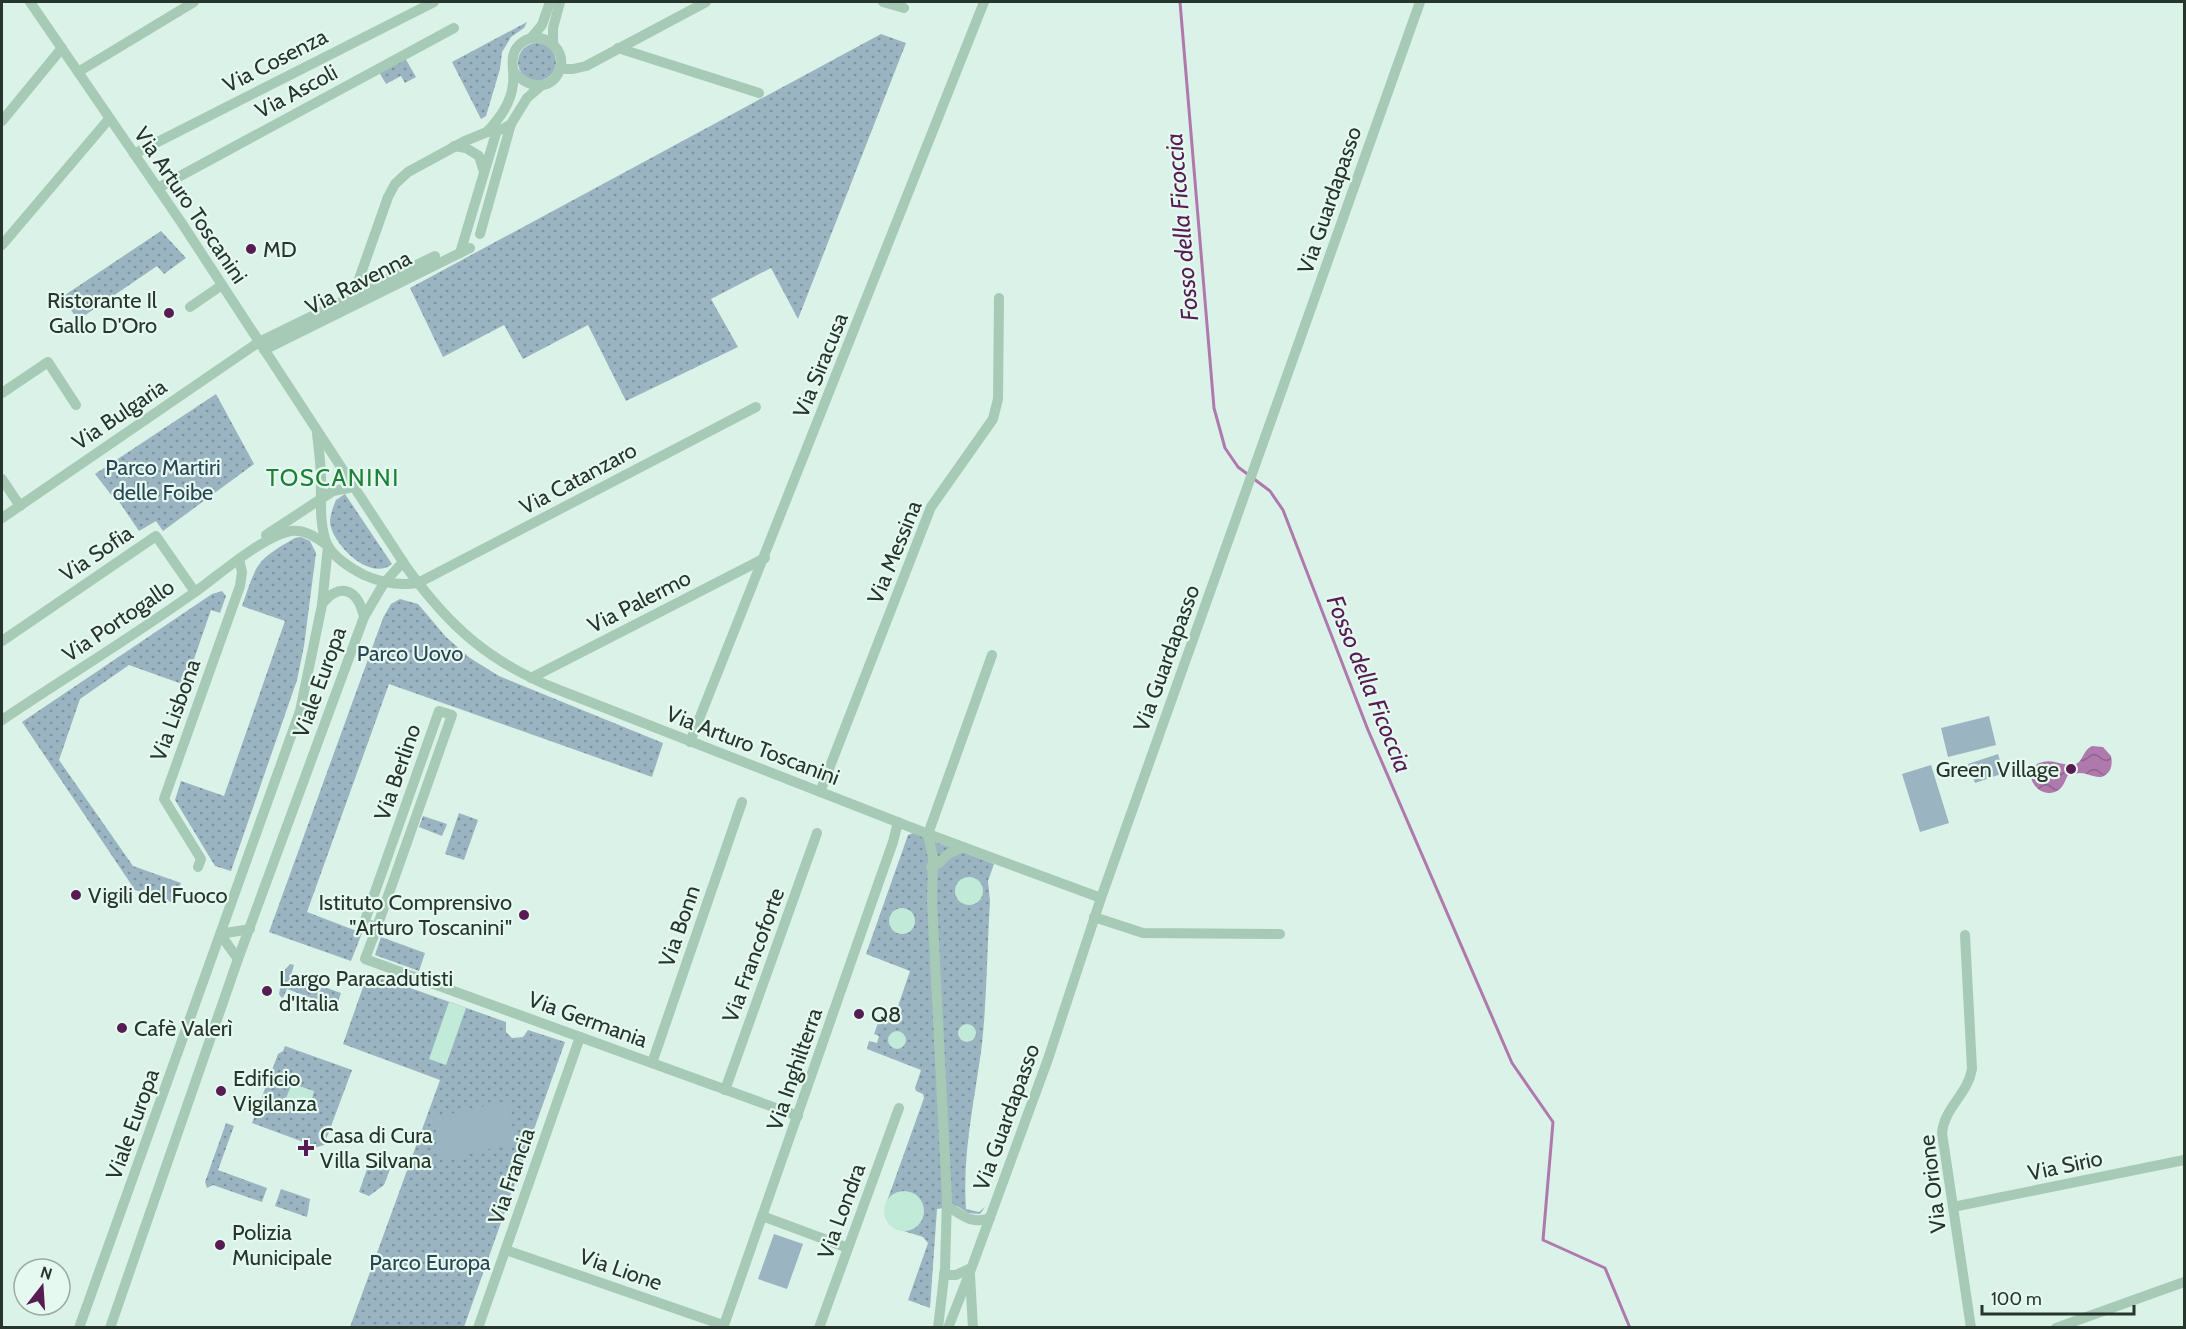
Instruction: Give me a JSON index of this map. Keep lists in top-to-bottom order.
{
  "streets": {
    "street": [
      "Via Cosenza",
      "Via Ascoli",
      "Via Guardapasso",
      "Via Arturo Toscanini",
      "Via Ravenna",
      "Via Siracusa",
      "Via Bulgaria",
      "Via Catanzaro",
      "Via Messina",
      "Via Sofia",
      "Via Palermo",
      "Via Portogallo",
      "Viale Europa",
      "Via Lisbona",
      "Via Berlino",
      "Via Bonn",
      "Via Francoforte",
      "Via Germania",
      "Via Inghilterra",
      "Via Sirio",
      "Via Francia",
      "Via Orione",
      "Via Londra",
      "Via Lione"
    ]
  },
  "crossings": [
    ["Via Cosenza", "Via Arturo Toscanini"],
    ["Via Ascoli", "Via Arturo Toscanini"],
    ["Via Guardapasso", "Via Arturo Toscanini"],
    ["Via Arturo Toscanini", "Via Ravenna"],
    ["Via Arturo Toscanini", "Via Siracusa"],
    ["Via Arturo Toscanini", "Via Bulgaria"],
    ["Via Arturo Toscanini", "Via Catanzaro"],
    ["Via Arturo Toscanini", "Via Messina"],
    ["Via Arturo Toscanini", "Via Palermo"],
    ["Via Arturo Toscanini", "Via Portogallo"],
    ["Via Arturo Toscanini", "Viale Europa"],
    ["Via Arturo Toscanini", "Via Inghilterra"],
    ["Via Ravenna", "Via Bulgaria"],
    ["Via Siracusa", "Via Palermo"],
    ["Via Sofia", "Via Portogallo"],
    ["Via Portogallo", "Viale Europa"],
    ["Via Portogallo", "Via Lisbona"],
    ["Via Berlino", "Via Germania"],
    ["Via Bonn", "Via Germania"],
    ["Via Francoforte", "Via Germania"],
    ["Via Germania", "Via Inghilterra"],
    ["Via Germania", "Via Francia"],
    ["Via Inghilterra", "Via Lione"],
    ["Via Sirio", "Via Orione"],
    ["Via Francia", "Via Lione"]
  ],
  "districts": ["TOSCANINI"],
  "water": ["Fosso della Ficoccia"],
  "parks": ["Parco Martiri delle Foibe", "Parco Uovo", "Parco Europa"],
  "places": {
    "other": [
      "MD",
      "Ristorante Il Gallo D'Oro",
      "Green Village",
      "Vigili del Fuoco",
      "Istituto Comprensivo \"Arturo Toscanini\"",
      "Largo Paracadutisti d'Italia",
      "Q8",
      "Cafè Valerì",
      "Edificio Vigilanza",
      "Polizia Municipale"
    ],
    "health": ["Casa di Cura Villa Silvana"]
  },
  "scale_bar": "100 m",
  "north": "top"
}
